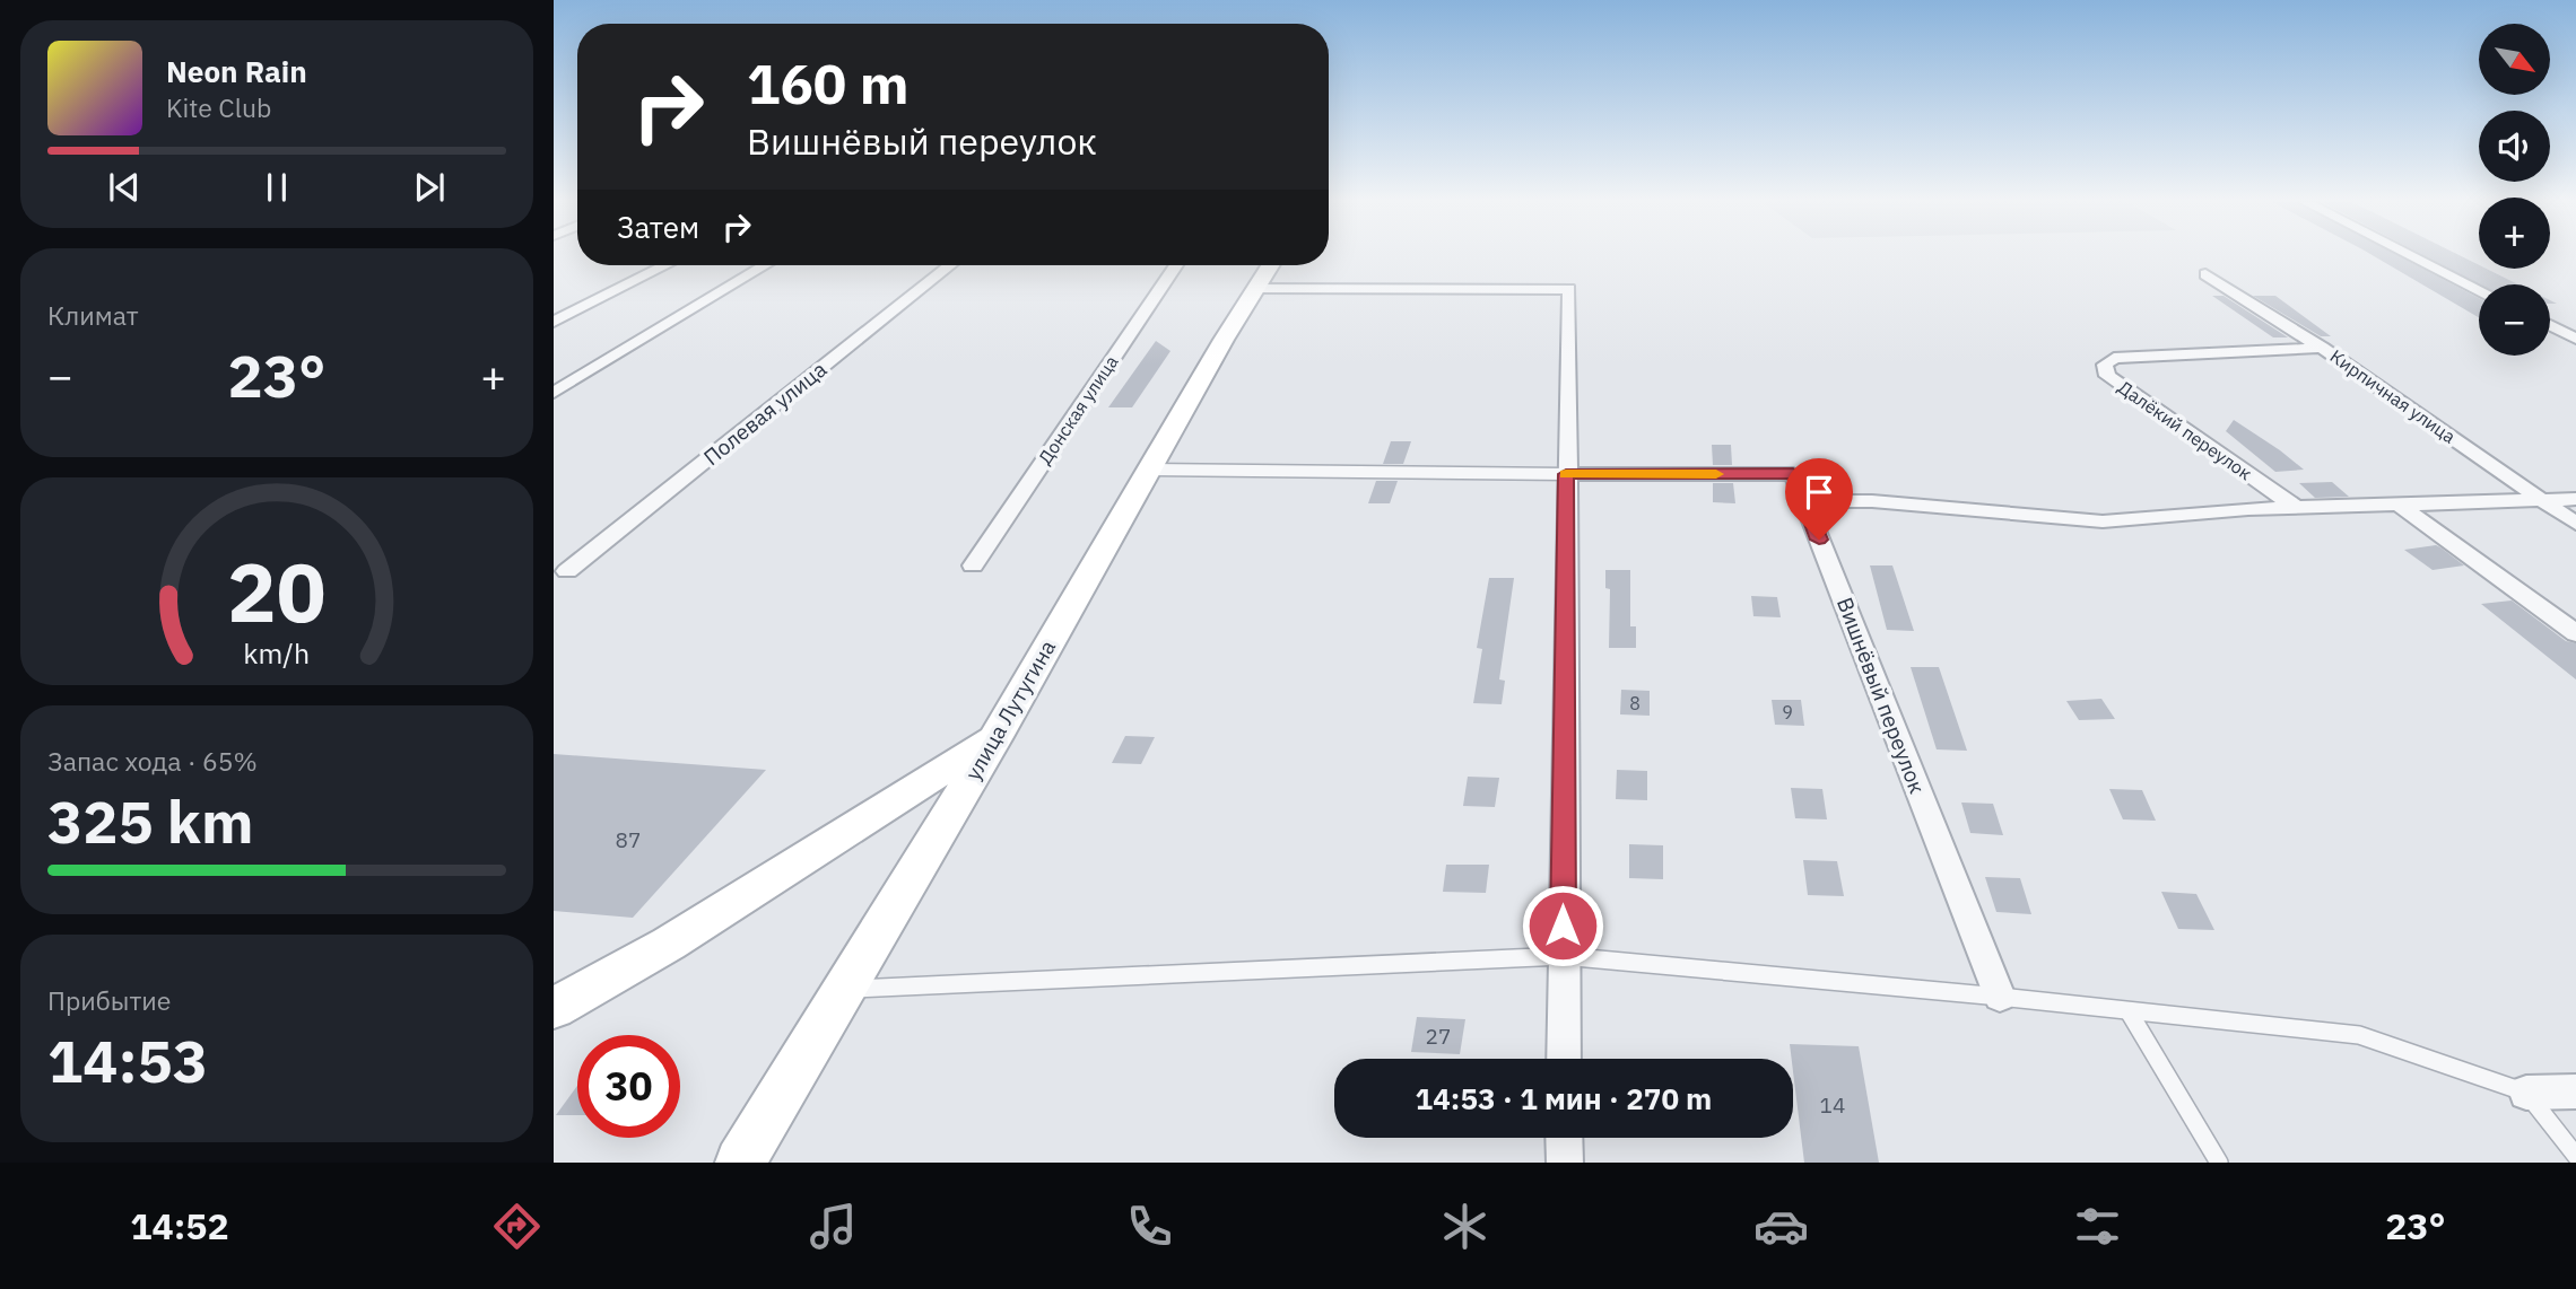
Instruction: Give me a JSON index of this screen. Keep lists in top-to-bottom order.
{
  "streets": {
    "main road": ["улица Лутугина"],
    "street": [
      "Кирпичная улица",
      "Донская улица",
      "Полевая улица",
      "Далёкий переулок",
      "Вишнёвый переулок"
    ]
  },
  "crossings": [
    ["Кирпичная улица", "Далёкий переулок"]
  ],
  "house_numbers": [
    "8",
    "9",
    "87",
    "27",
    "14"
  ],
  "north": "bottom right",
  "page": {
    "map_buttons": ["+", "−"],
    "turn": ["160 m", "Вишнёвый переулок"],
    "song": ["Neon Rain", "Kite Club"],
    "then": "Затем",
    "tile": [
      "Климат",
      ["Запас хода · 65%", "325 km"],
      ["Прибытие", "14:53"]
    ],
    "heat": ["−", "23°", "+"],
    "limit": "30",
    "trip": "14:53 · 1 мин · 270 m",
    "tabs": ["14:52", "23°"],
    "gauge": ["20", "km/h"]
  }
}
